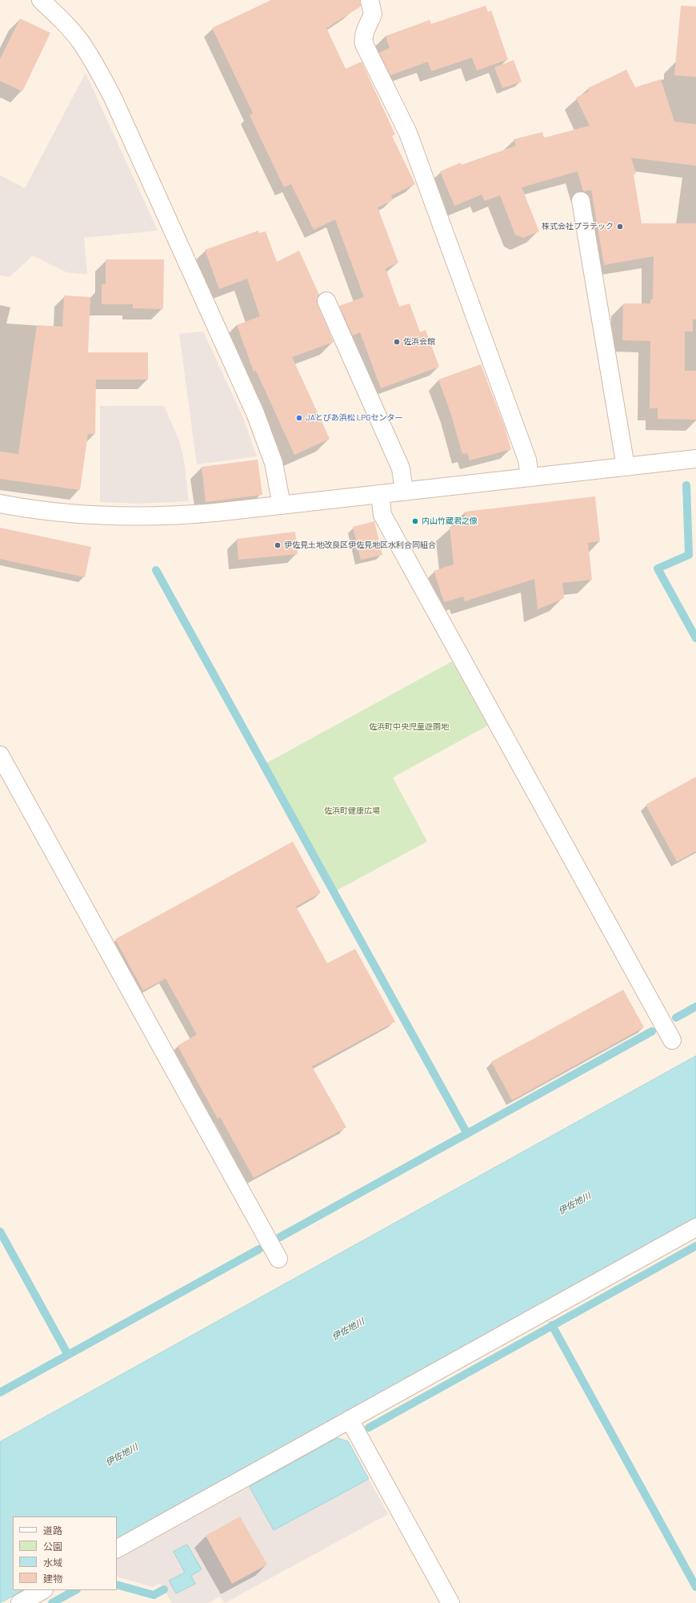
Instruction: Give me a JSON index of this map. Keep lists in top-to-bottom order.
{
  "water": ["伊佐地川"],
  "parks": ["佐浜町中央児童遊園地", "佐浜町健康広場"],
  "places": [
    "株式会社プラテック",
    "佐浜会館",
    "JAとぴあ浜松 LPGセンター",
    "内山竹蔵君之像",
    "伊佐見土地改良区伊佐見地区水利合同組合"
  ],
  "legend": [
    "道路",
    "公園",
    "水域",
    "建物"
  ]
}
